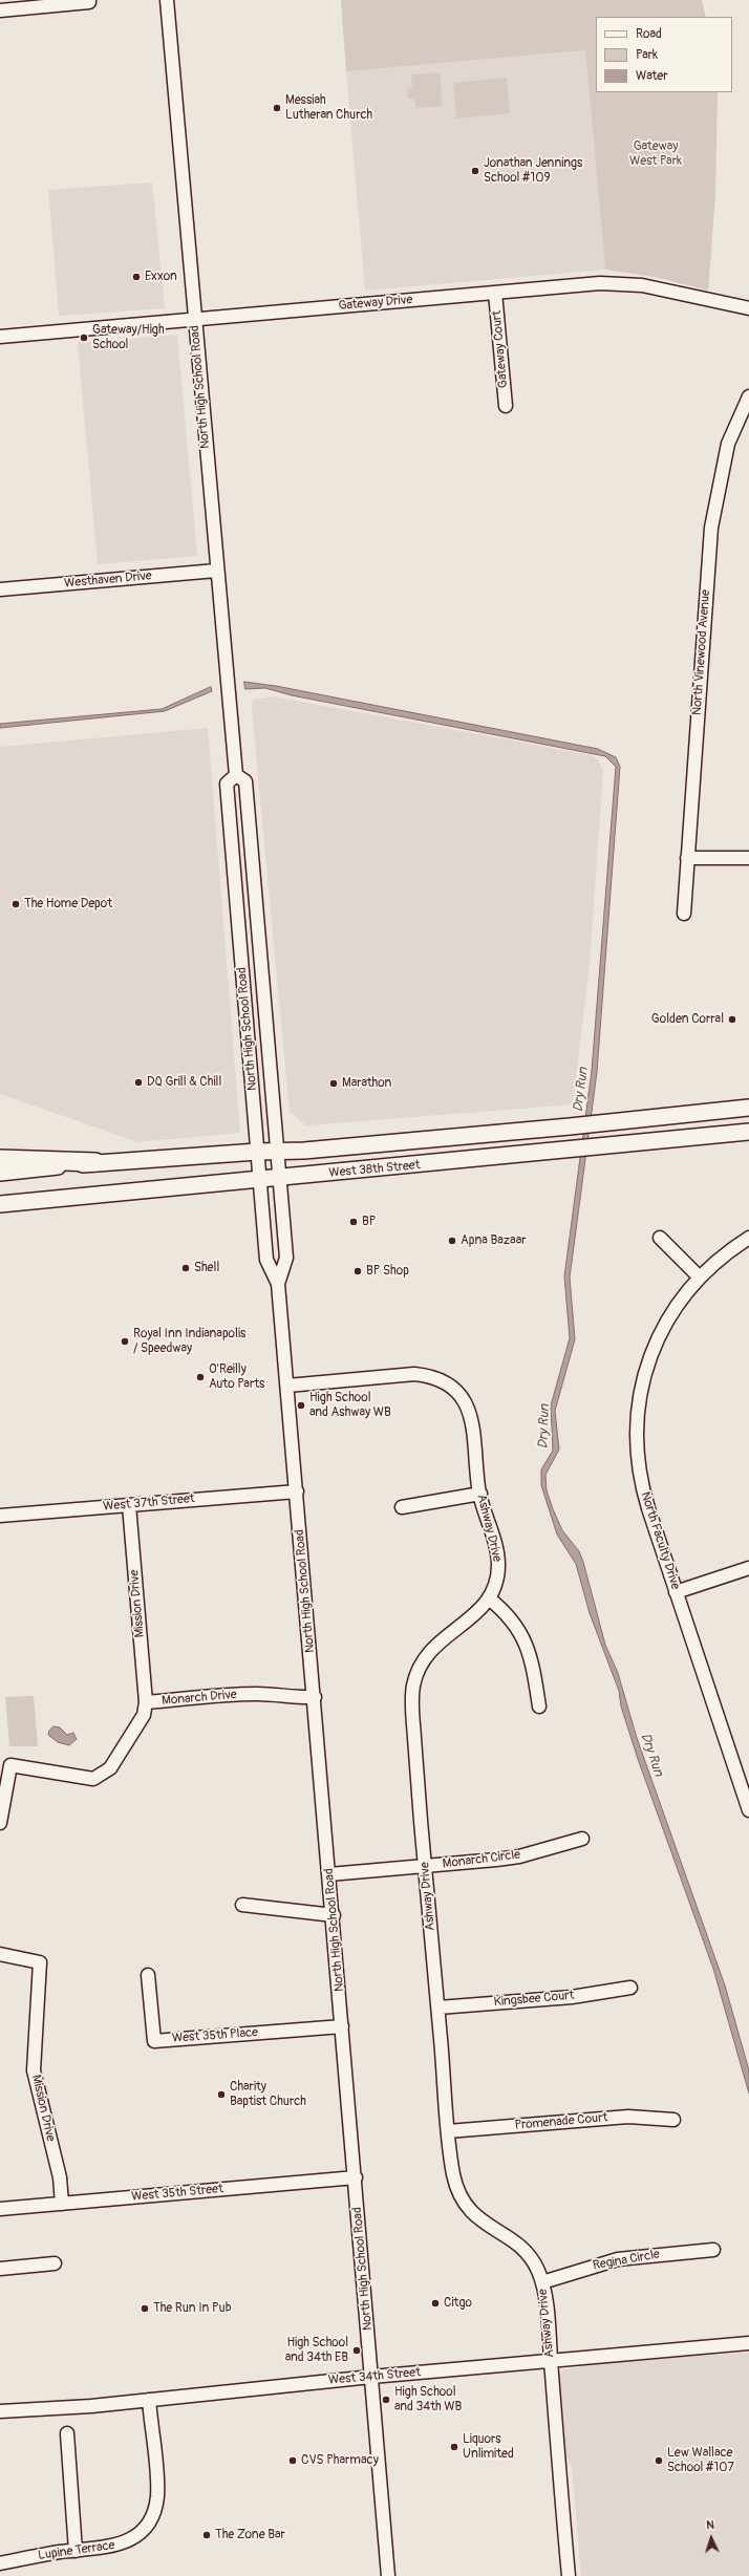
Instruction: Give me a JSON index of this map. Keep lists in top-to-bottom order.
{
  "streets": {
    "main road": ["West 38th Street"],
    "street": [
      "Gateway Drive",
      "Gateway Court",
      "North High School Road",
      "Westhaven Drive",
      "North Vinewood Avenue",
      "West 37th Street",
      "Ashway Drive",
      "North Faculty Drive",
      "Mission Drive",
      "Monarch Drive",
      "Monarch Circle",
      "Kingsbee Court",
      "West 35th Place",
      "Promenade Court",
      "West 35th Street",
      "Regina Circle",
      "West 34th Street",
      "Lupine Terrace"
    ]
  },
  "crossings": [
    ["Gateway Drive", "Gateway Court"],
    ["Gateway Drive", "North High School Road"],
    ["North High School Road", "Westhaven Drive"],
    ["North High School Road", "West 38th Street"],
    ["North High School Road", "West 37th Street"],
    ["North High School Road", "Ashway Drive"],
    ["North High School Road", "Monarch Drive"],
    ["North High School Road", "Monarch Circle"],
    ["North High School Road", "West 35th Place"],
    ["North High School Road", "West 35th Street"],
    ["North High School Road", "West 34th Street"],
    ["West 37th Street", "Mission Drive"],
    ["Ashway Drive", "Monarch Circle"],
    ["Ashway Drive", "Kingsbee Court"],
    ["Ashway Drive", "Promenade Court"],
    ["Ashway Drive", "Regina Circle"],
    ["Ashway Drive", "West 34th Street"],
    ["Mission Drive", "Monarch Drive"],
    ["Mission Drive", "West 35th Street"],
    ["West 34th Street", "Lupine Terrace"]
  ],
  "water": ["Dry Run"],
  "parks": ["Gateway West Park"],
  "places": [
    "Messiah Lutheran Church",
    "Jonathan Jennings School #109",
    "Exxon",
    "Gateway/High School",
    "The Home Depot",
    "Golden Corral",
    "DQ Grill & Chill",
    "Marathon",
    "BP",
    "Apna Bazaar",
    "Shell",
    "BP Shop",
    "Royal Inn Indianapolis / Speedway",
    "O'Reilly Auto Parts",
    "High School and Ashway WB",
    "Charity Baptist Church",
    "Citgo",
    "The Run In Pub",
    "High School and 34th EB",
    "High School and 34th WB",
    "Liquors Unlimited",
    "CVS Pharmacy",
    "Lew Wallace School #107",
    "The Zone Bar"
  ],
  "legend": ["Road", "Park", "Water"],
  "north": "top"
}
